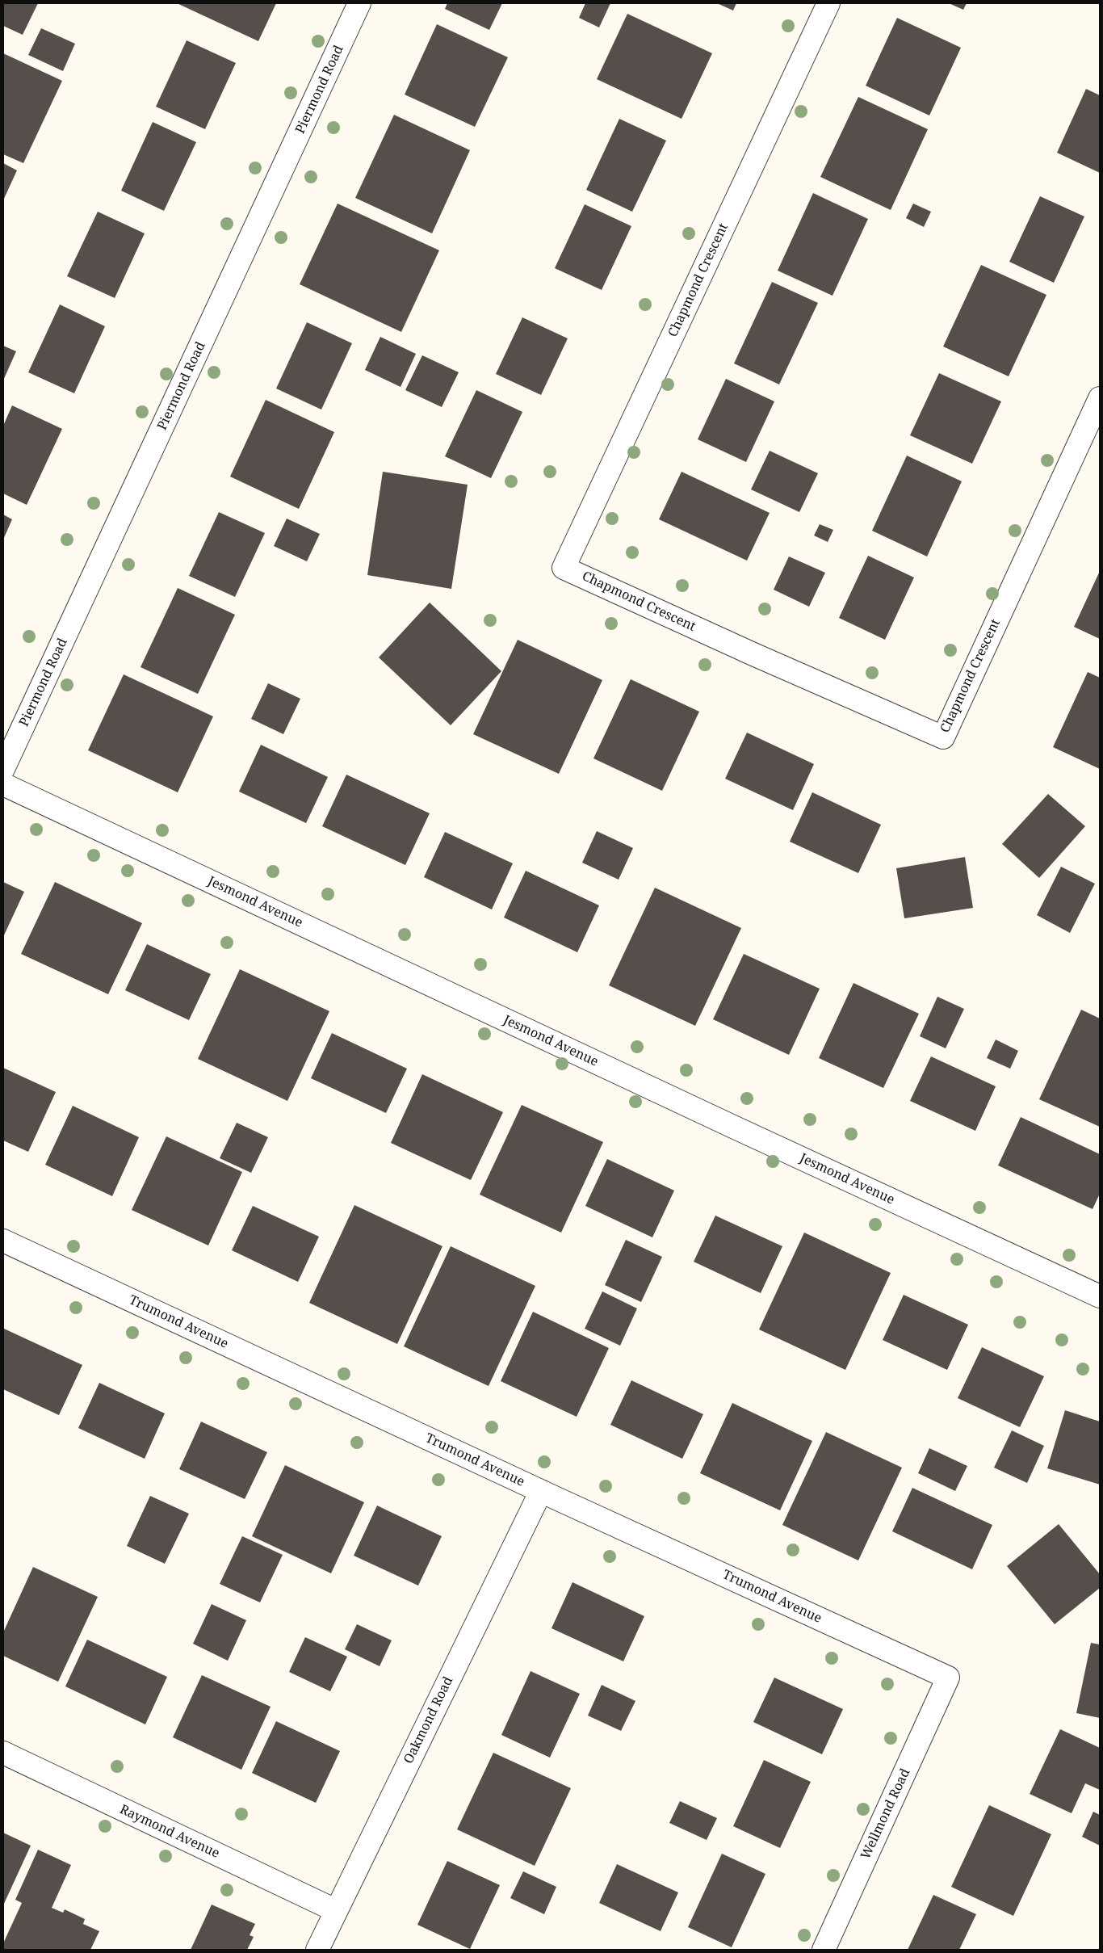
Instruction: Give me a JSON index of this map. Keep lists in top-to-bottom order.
{
  "streets": {
    "street": [
      "Piermond Road",
      "Chapmond Crescent",
      "Jesmond Avenue",
      "Trumond Avenue",
      "Oakmond Road",
      "Wellmond Road",
      "Raymond Avenue"
    ]
  },
  "crossings": [
    ["Trumond Avenue", "Oakmond Road"],
    ["Trumond Avenue", "Wellmond Road"],
    ["Oakmond Road", "Raymond Avenue"]
  ]
}
